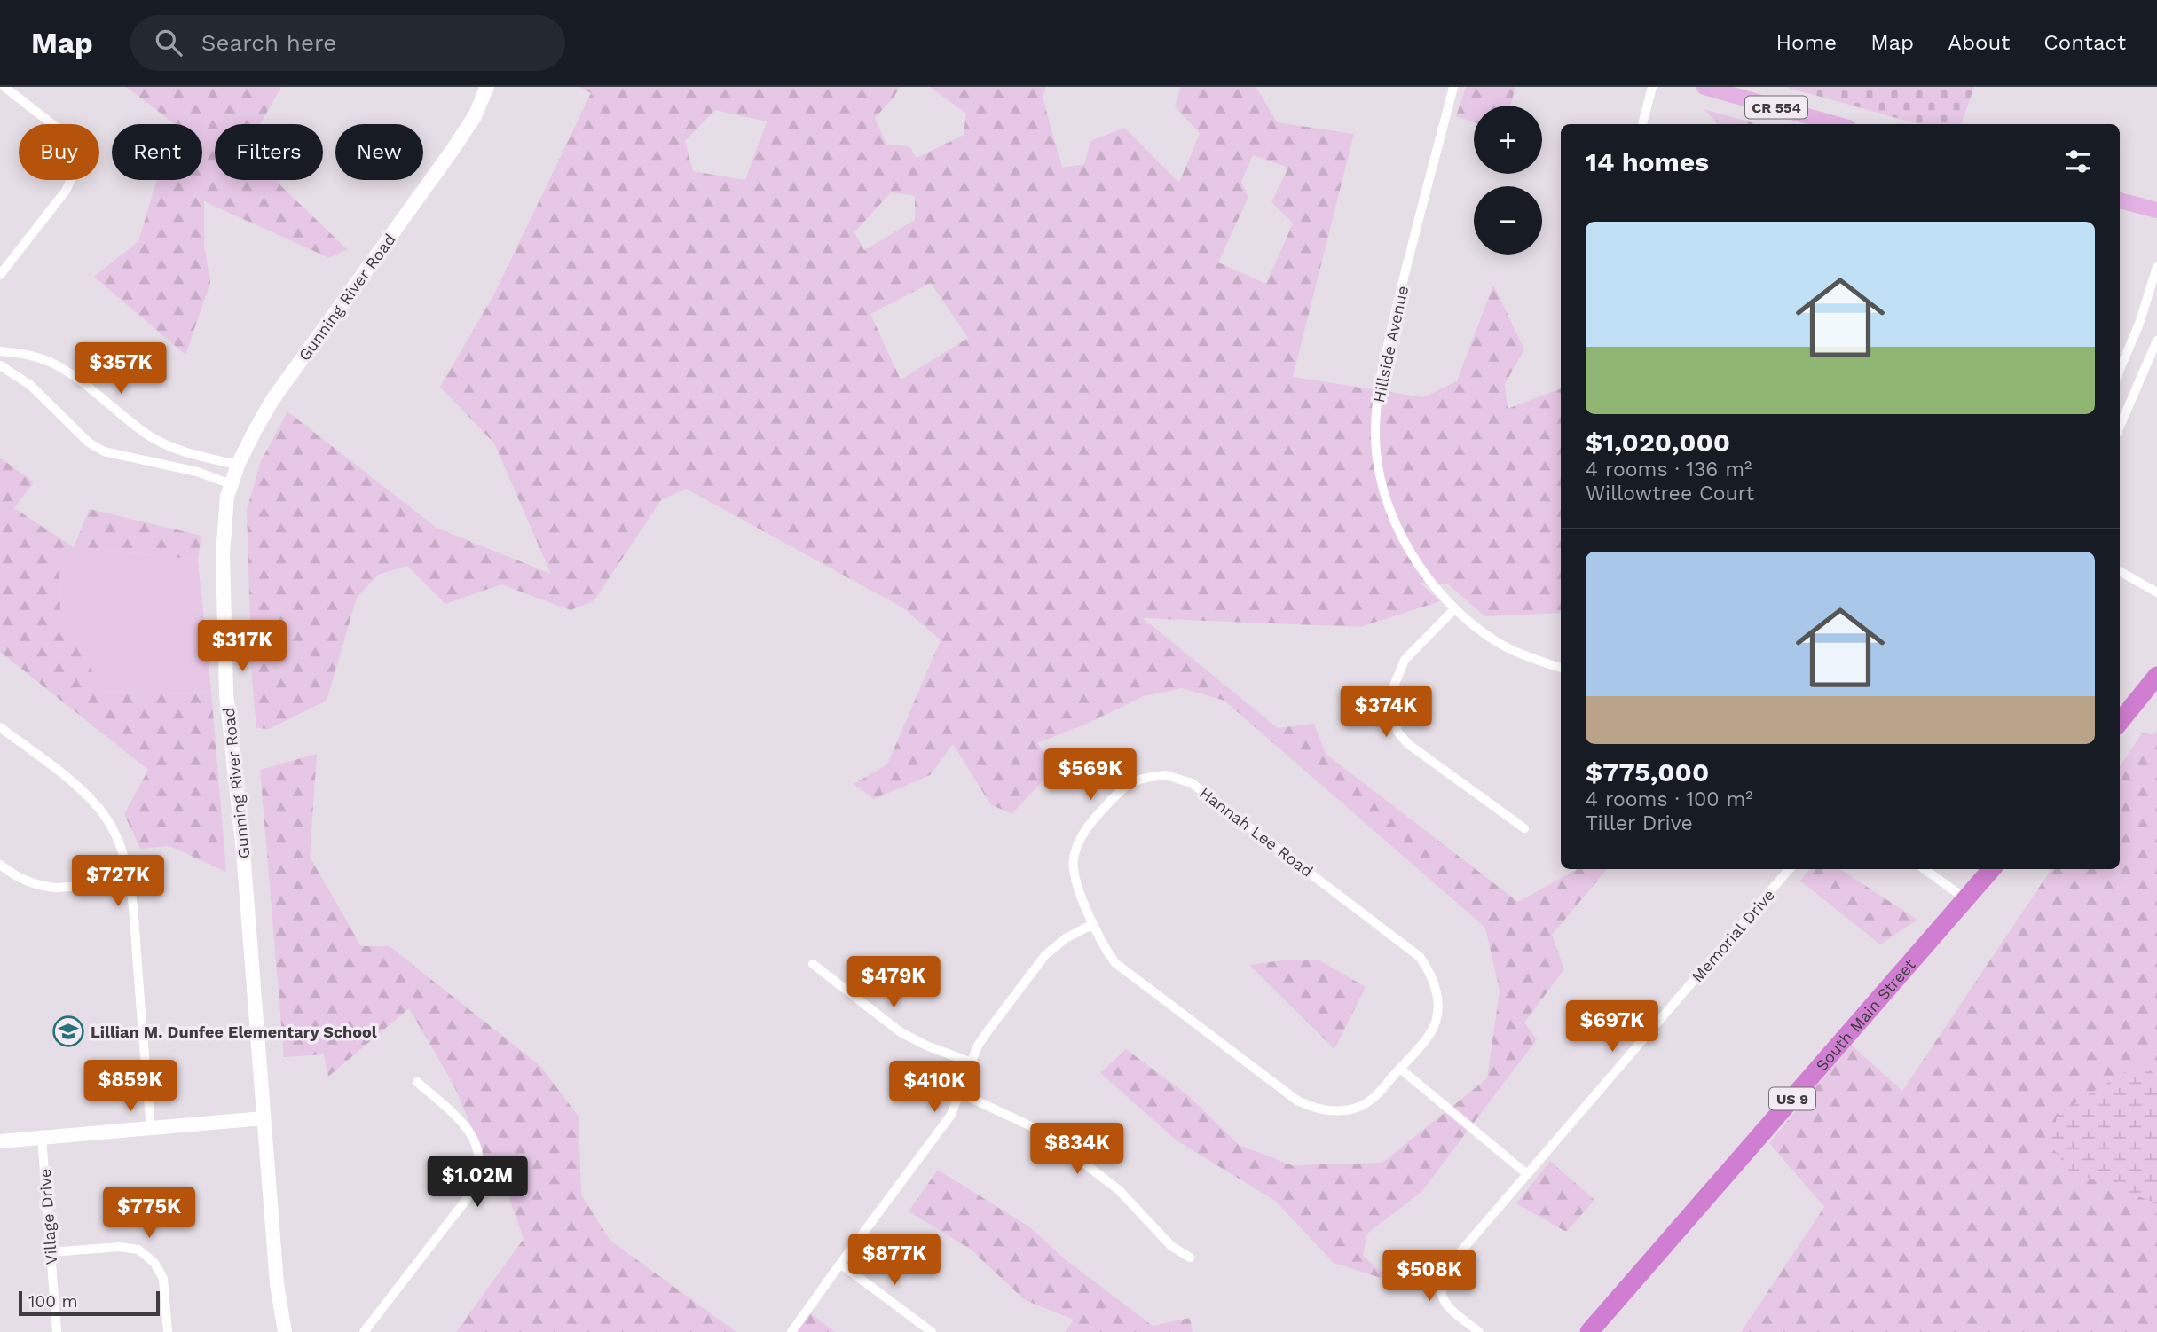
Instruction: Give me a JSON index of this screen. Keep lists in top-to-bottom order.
{
  "streets": {
    "highway": ["South Main Street", "US 9"],
    "main road": ["CR 554"],
    "street": [
      "Gunning River Road",
      "Hillside Avenue",
      "Hannah Lee Road",
      "Memorial Drive",
      "Village Drive"
    ]
  },
  "places": {
    "school or university": ["Lillian M. Dunfee Elementary School"]
  },
  "scale_bar": "100 m",
  "page": {
    "header": "Map",
    "search": "Search here",
    "nav": [
      "Home",
      "Map",
      "About",
      "Contact"
    ],
    "map_buttons": ["+", "−"],
    "chip": [
      "Buy",
      "Rent",
      "Filters",
      "New"
    ],
    "heading": "14 homes",
    "list": [
      {
        "name": "$1,020,000",
        "note": "4 rooms · 136 m² · Willowtree Court"
      },
      {
        "name": "$775,000",
        "note": "4 rooms · 100 m² · Tiller Drive"
      }
    ],
    "price": [
      "$357K",
      "$317K",
      "$374K",
      "$569K",
      "$727K",
      "$479K",
      "$697K",
      "$859K",
      "$410K",
      "$834K",
      "$1.02M",
      "$775K",
      "$877K",
      "$508K"
    ],
    "scale": "100 m"
  }
}
